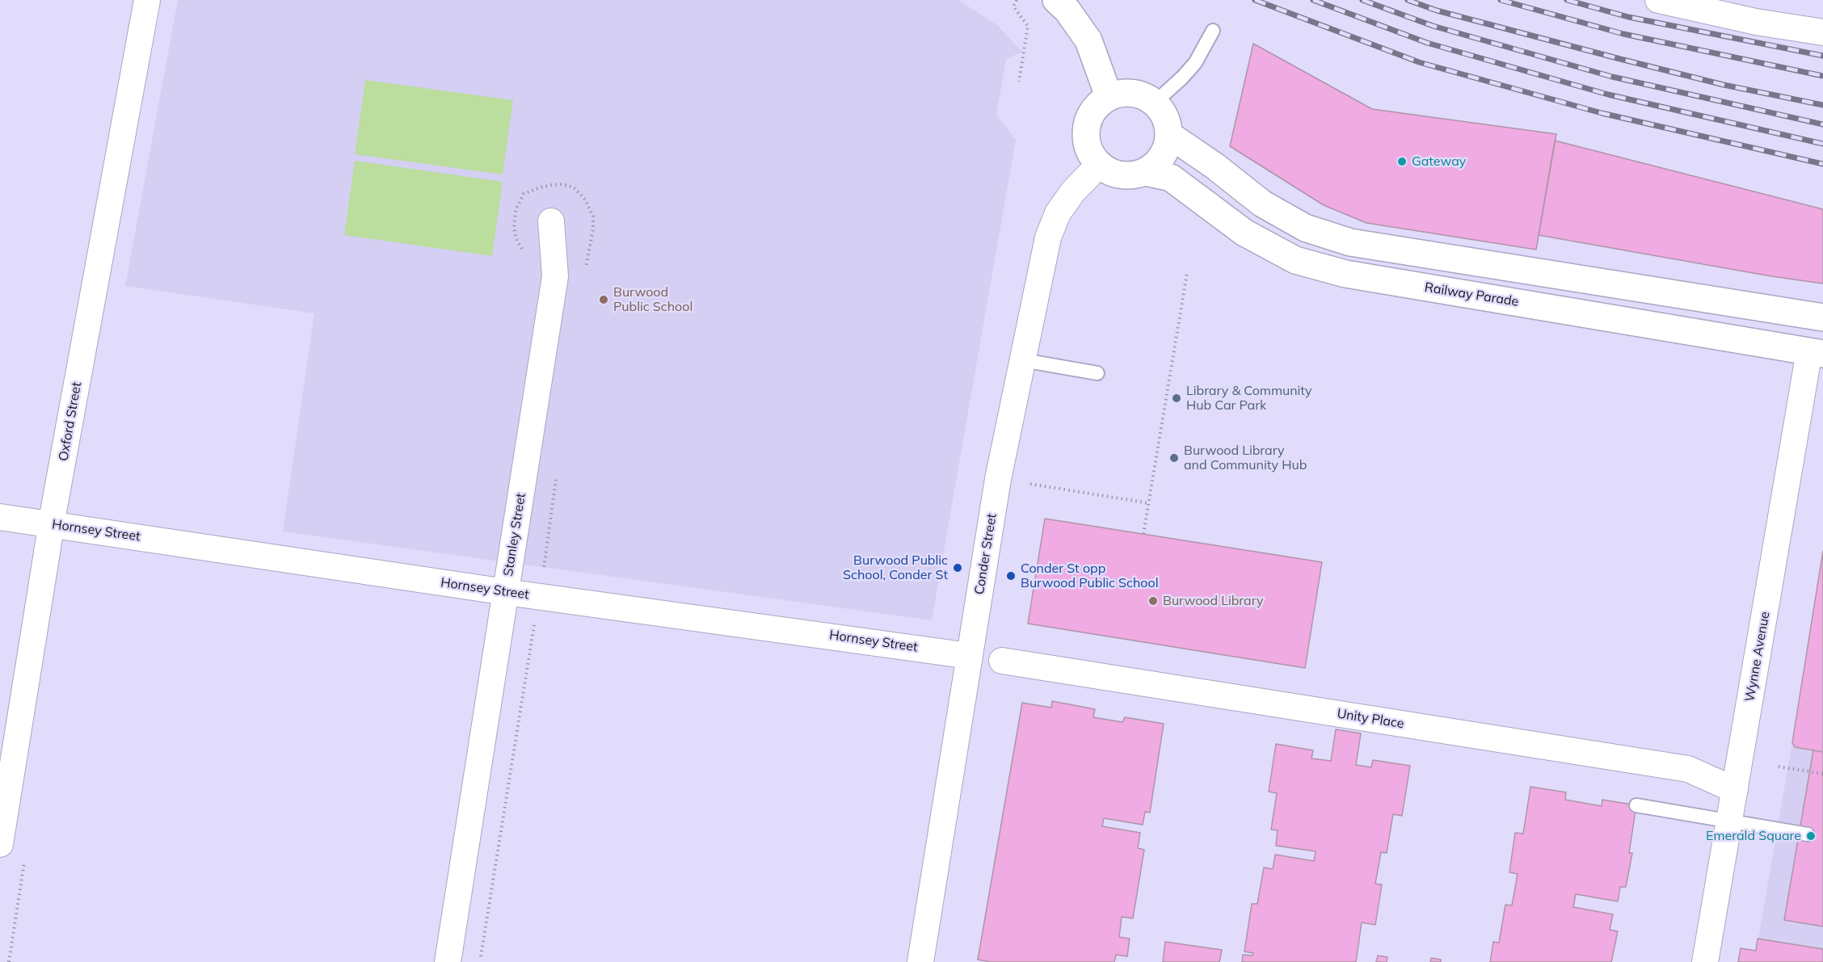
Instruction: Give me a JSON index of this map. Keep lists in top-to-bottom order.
{
  "streets": {
    "main road": ["Railway Parade"],
    "street": [
      "Oxford Street",
      "Hornsey Street",
      "Stanley Street",
      "Conder Street",
      "Wynne Avenue",
      "Unity Place"
    ]
  },
  "crossings": [
    ["Railway Parade", "Conder Street"],
    ["Railway Parade", "Wynne Avenue"],
    ["Oxford Street", "Hornsey Street"],
    ["Hornsey Street", "Stanley Street"],
    ["Hornsey Street", "Conder Street"],
    ["Wynne Avenue", "Unity Place"]
  ],
  "places": [
    "Gateway",
    "Burwood Public School",
    "Library & Community Hub Car Park",
    "Burwood Library and Community Hub",
    "Burwood Public School, Conder St",
    "Conder St opp Burwood Public School",
    "Burwood Library",
    "Emerald Square"
  ]
}
